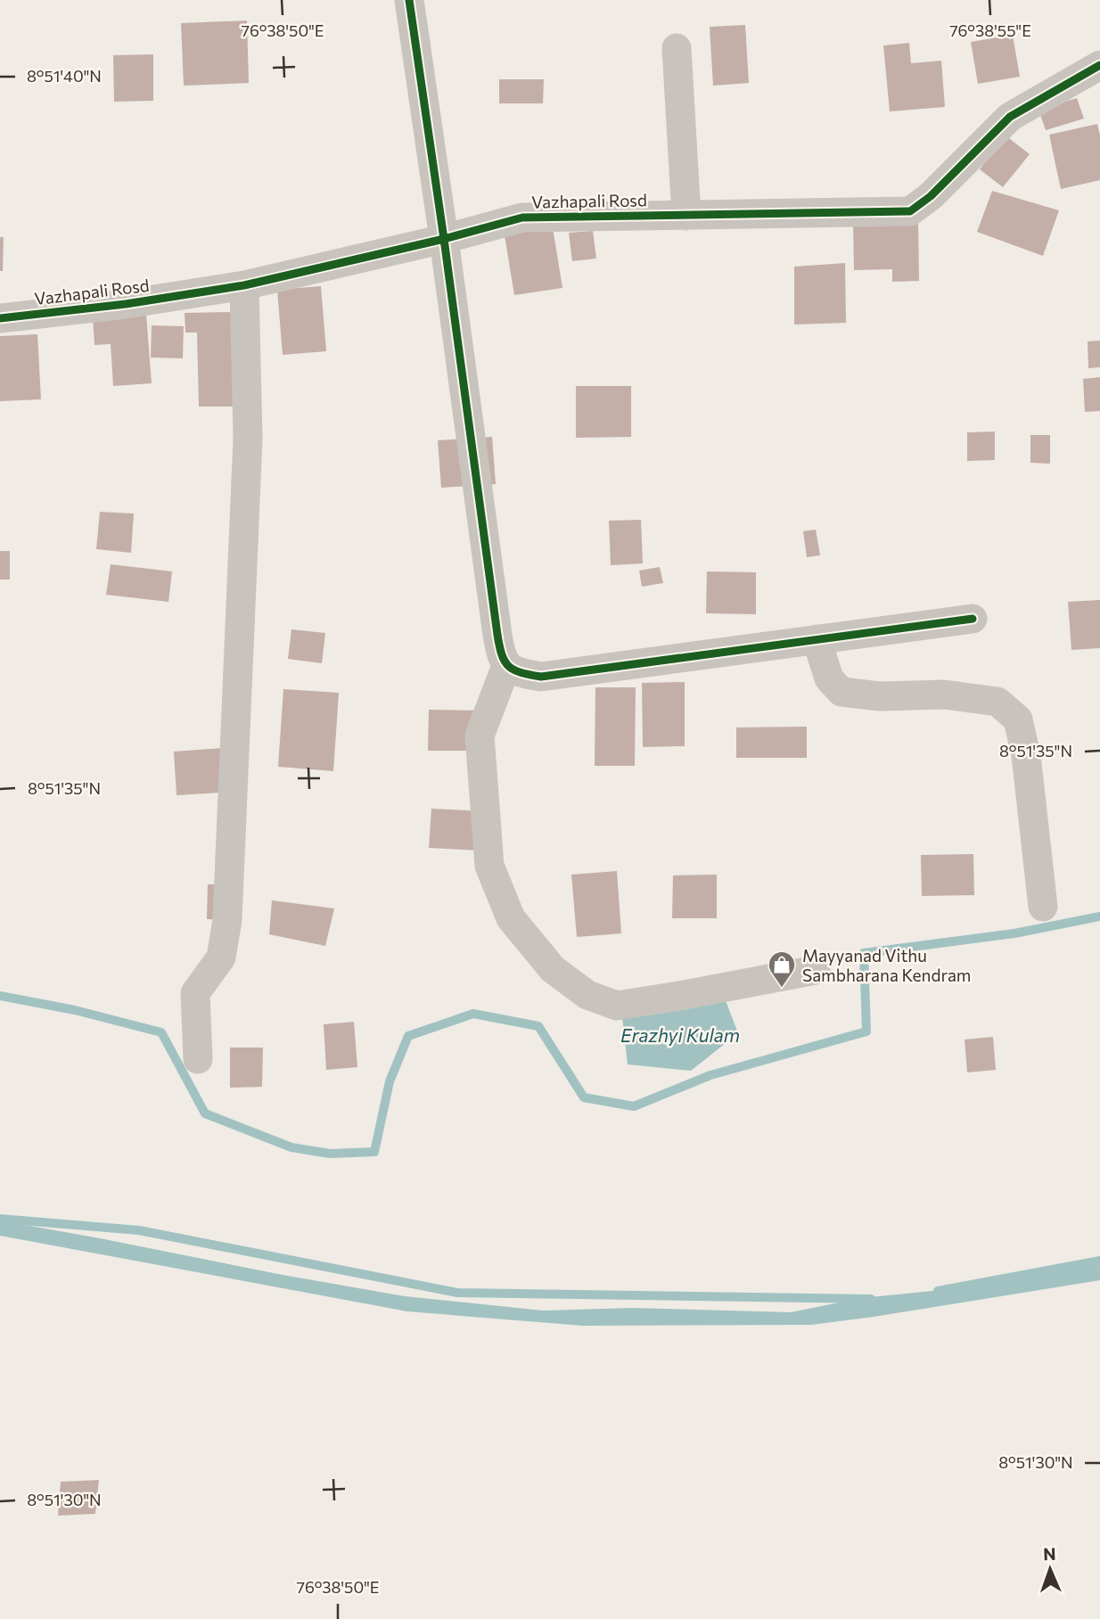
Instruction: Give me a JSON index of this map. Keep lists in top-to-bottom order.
{
  "streets": {
    "street": ["Vazhapali Rosd"]
  },
  "water": ["Erazhyi Kulam"],
  "places": {
    "shop": ["Mayyanad Vithu Sambharana Kendram"]
  },
  "north": "top",
  "coordinates": [
    "76°38'50\"E",
    "76°38'55\"E",
    "8°51'40\"N",
    "8°51'35\"N",
    "8°51'30\"N"
  ]
}
